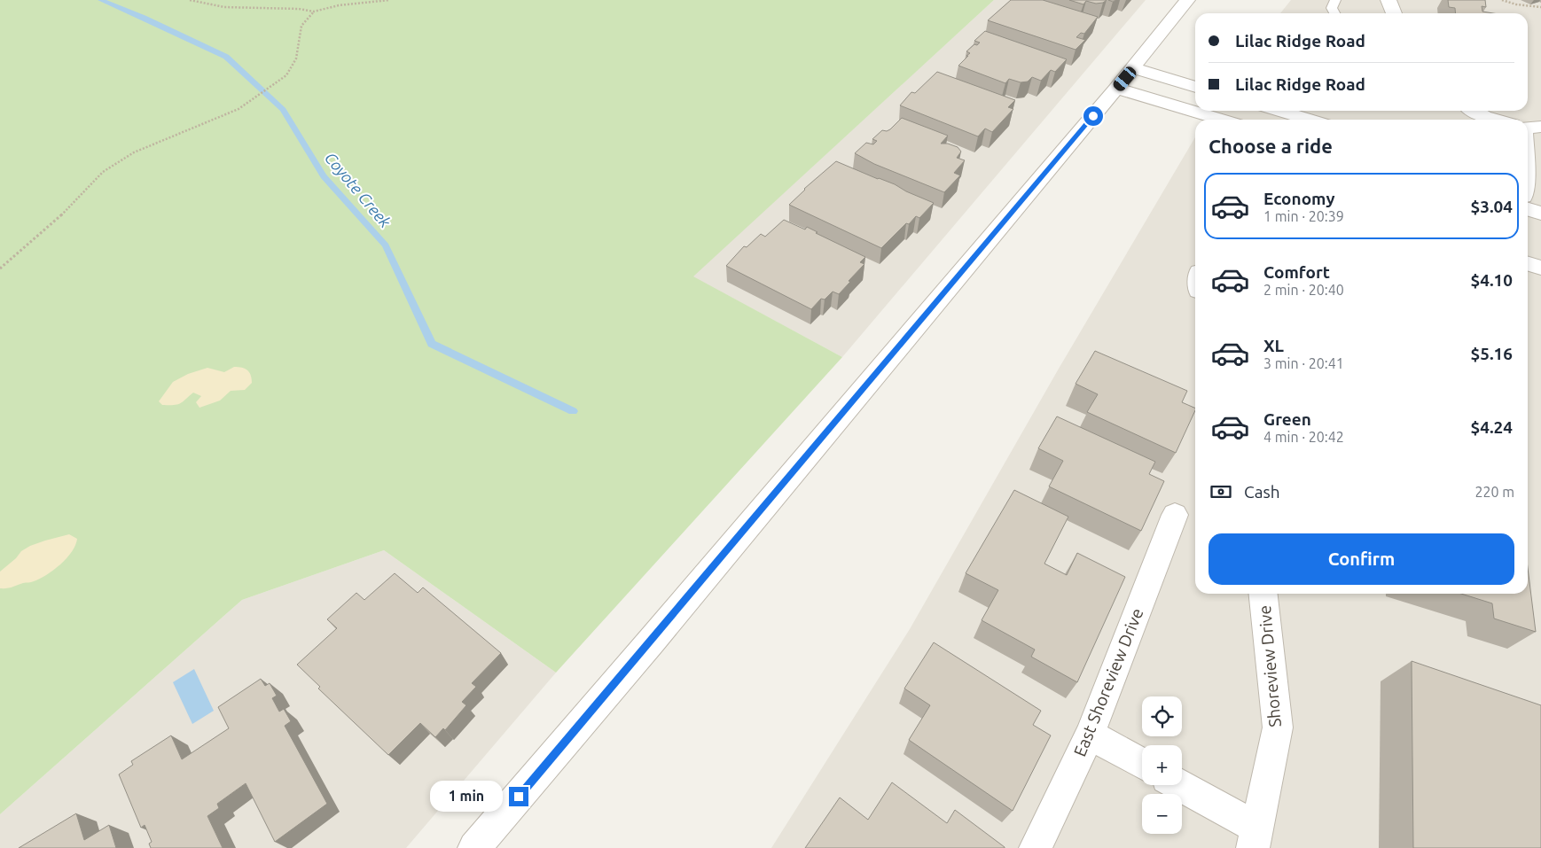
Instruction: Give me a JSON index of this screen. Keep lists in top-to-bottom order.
{
  "streets": {
    "street": ["Shoreview Drive", "East Shoreview Drive"]
  },
  "water": ["Coyote Creek"],
  "page": {
    "banner": ["Lilac Ridge Road", "Lilac Ridge Road"],
    "heading": "Choose a ride",
    "list": [
      {
        "name": "Economy",
        "note": "1 min · 20:39",
        "value": "$3.04"
      },
      {
        "name": "Comfort",
        "note": "2 min · 20:40",
        "value": "$4.10"
      },
      {
        "name": "XL",
        "note": "3 min · 20:41",
        "value": "$5.16"
      },
      {
        "name": "Green",
        "note": "4 min · 20:42",
        "value": "$4.24"
      }
    ],
    "pay": ["Cash", "220 m"],
    "buttons": "Confirm",
    "map_buttons": ["+", "−"],
    "bubble": "1 min"
  }
}
